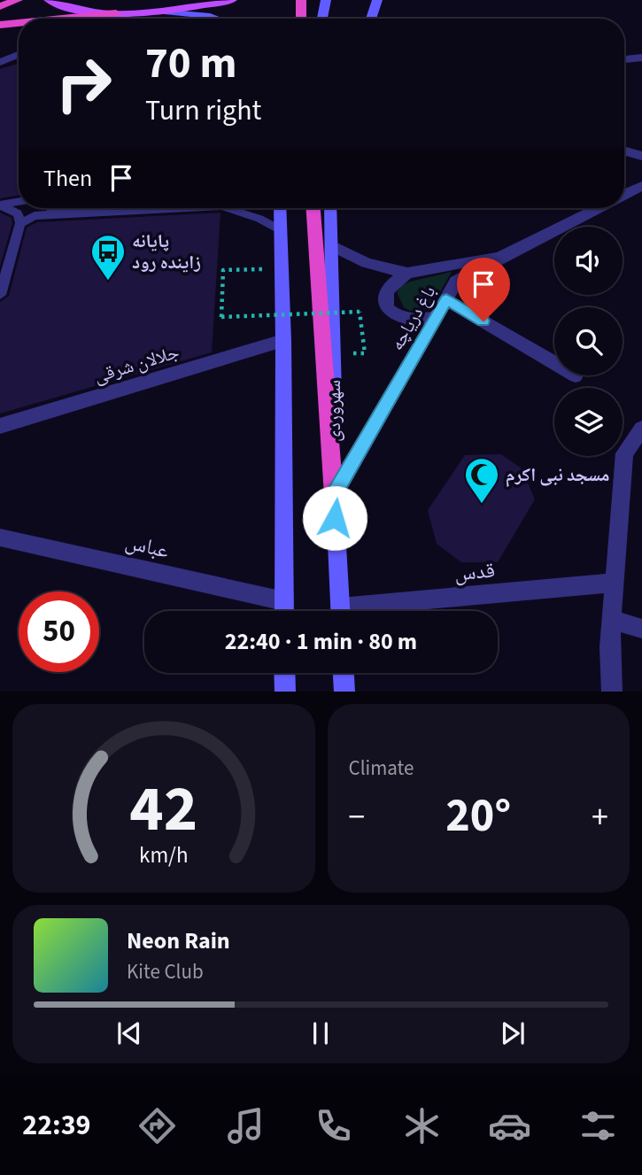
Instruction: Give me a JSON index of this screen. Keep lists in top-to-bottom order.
{
  "streets": {
    "main road": ["سهروردی"],
    "street": [
      "باغ دریاچه",
      "جلالان شرقی",
      "عباس",
      "قدس"
    ]
  },
  "crossings": [
    ["باغ دریاچه", "سهروردی"]
  ],
  "places": {
    "bus stop": ["پایانه زاینده رود"],
    "mosque": ["مسجد نبی اکرم"]
  },
  "page": {
    "turn": ["70 m", "Turn right"],
    "then": "Then",
    "limit": "50",
    "trip": "22:40 · 1 min · 80 m",
    "tile": "Climate",
    "heat": ["−", "20°", "+"],
    "song": ["Neon Rain", "Kite Club"],
    "tabs": "22:39",
    "gauge": ["42", "km/h"]
  }
}
